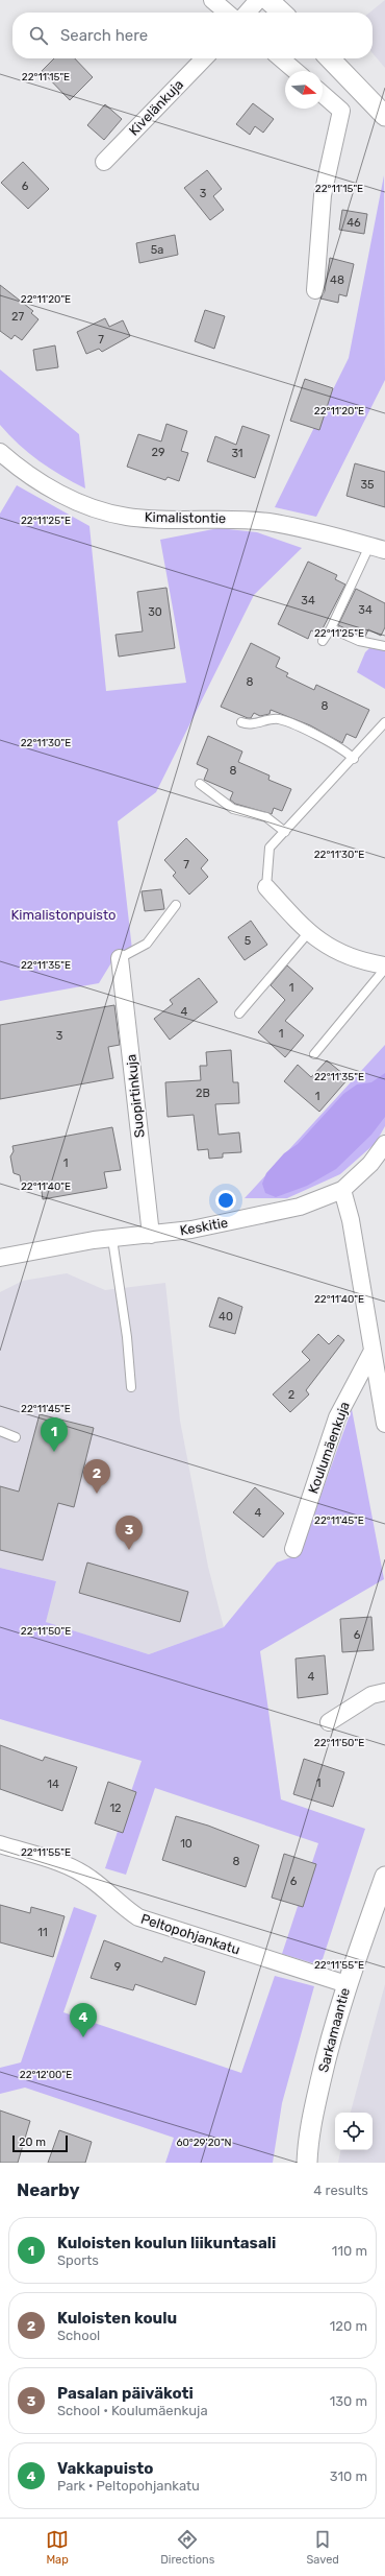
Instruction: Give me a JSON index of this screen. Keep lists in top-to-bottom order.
{
  "streets": {
    "street": [
      "Kivelänkuja",
      "Kimalistontie",
      "Suopirtinkuja",
      "Keskitie",
      "Koulumäenkuja",
      "Peltopohjankatu",
      "Sarkamaantie"
    ]
  },
  "crossings": [
    ["Suopirtinkuja", "Keskitie"],
    ["Peltopohjankatu", "Sarkamaantie"]
  ],
  "parks": ["Kimalistonpuisto"],
  "house_numbers": [
    "6",
    "3",
    "46",
    "5a",
    "48",
    "27",
    "7",
    "29",
    "31",
    "35",
    "34",
    "34",
    "30",
    "8",
    "8",
    "8",
    "7",
    "5",
    "1",
    "4",
    "1",
    "3",
    "2B",
    "1",
    "1",
    "40",
    "2",
    "4",
    "6",
    "4",
    "1",
    "14",
    "12",
    "10",
    "8",
    "6",
    "11",
    "9"
  ],
  "scale_bar": "20 m",
  "north": "right",
  "page": {
    "search": "Search here",
    "pins": [
      "1",
      "2",
      "3",
      "4"
    ],
    "scale": "20 m",
    "heading": ["Nearby", "4 results"],
    "list": [
      {
        "mark": "1",
        "name": "Kuloisten koulun liikuntasali",
        "note": "Sports",
        "value": "110 m"
      },
      {
        "mark": "2",
        "name": "Kuloisten koulu",
        "note": "School",
        "value": "120 m"
      },
      {
        "mark": "3",
        "name": "Pasalan päiväkoti",
        "note": "School · Koulumäenkuja",
        "value": "130 m"
      },
      {
        "mark": "4",
        "name": "Vakkapuisto",
        "note": "Park · Peltopohjankatu",
        "value": "310 m"
      }
    ],
    "nav": ["Map", "Directions", "Saved"]
  },
  "coordinates": [
    "22°11'15\"E",
    "22°11'20\"E",
    "22°11'25\"E",
    "22°11'30\"E",
    "22°11'35\"E",
    "22°11'40\"E",
    "22°11'45\"E",
    "22°11'50\"E",
    "22°11'55\"E",
    "22°12'00\"E",
    "60°29'20\"N"
  ]
}
